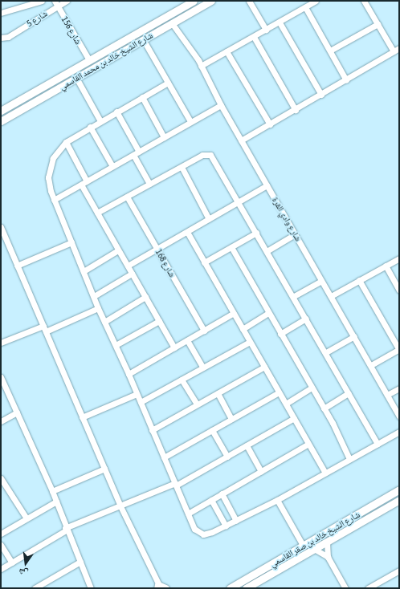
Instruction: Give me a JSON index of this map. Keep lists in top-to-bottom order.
{
  "streets": {
    "main road": ["شارع الشيخ خالد بن محمد القاسمي", "شارع الشيخ خالد بن صقر القاسمي"],
    "street": [
      "شارع 5",
      "شارع 156",
      "شارع وادي القرة",
      "شارع 168"
    ]
  },
  "crossings": [
    ["شارع 5", "شارع 156"],
    ["شارع 156", "شارع الشيخ خالد بن محمد القاسمي"],
    ["شارع الشيخ خالد بن محمد القاسمي", "شارع وادي القرة"]
  ],
  "north": "bottom"
}
